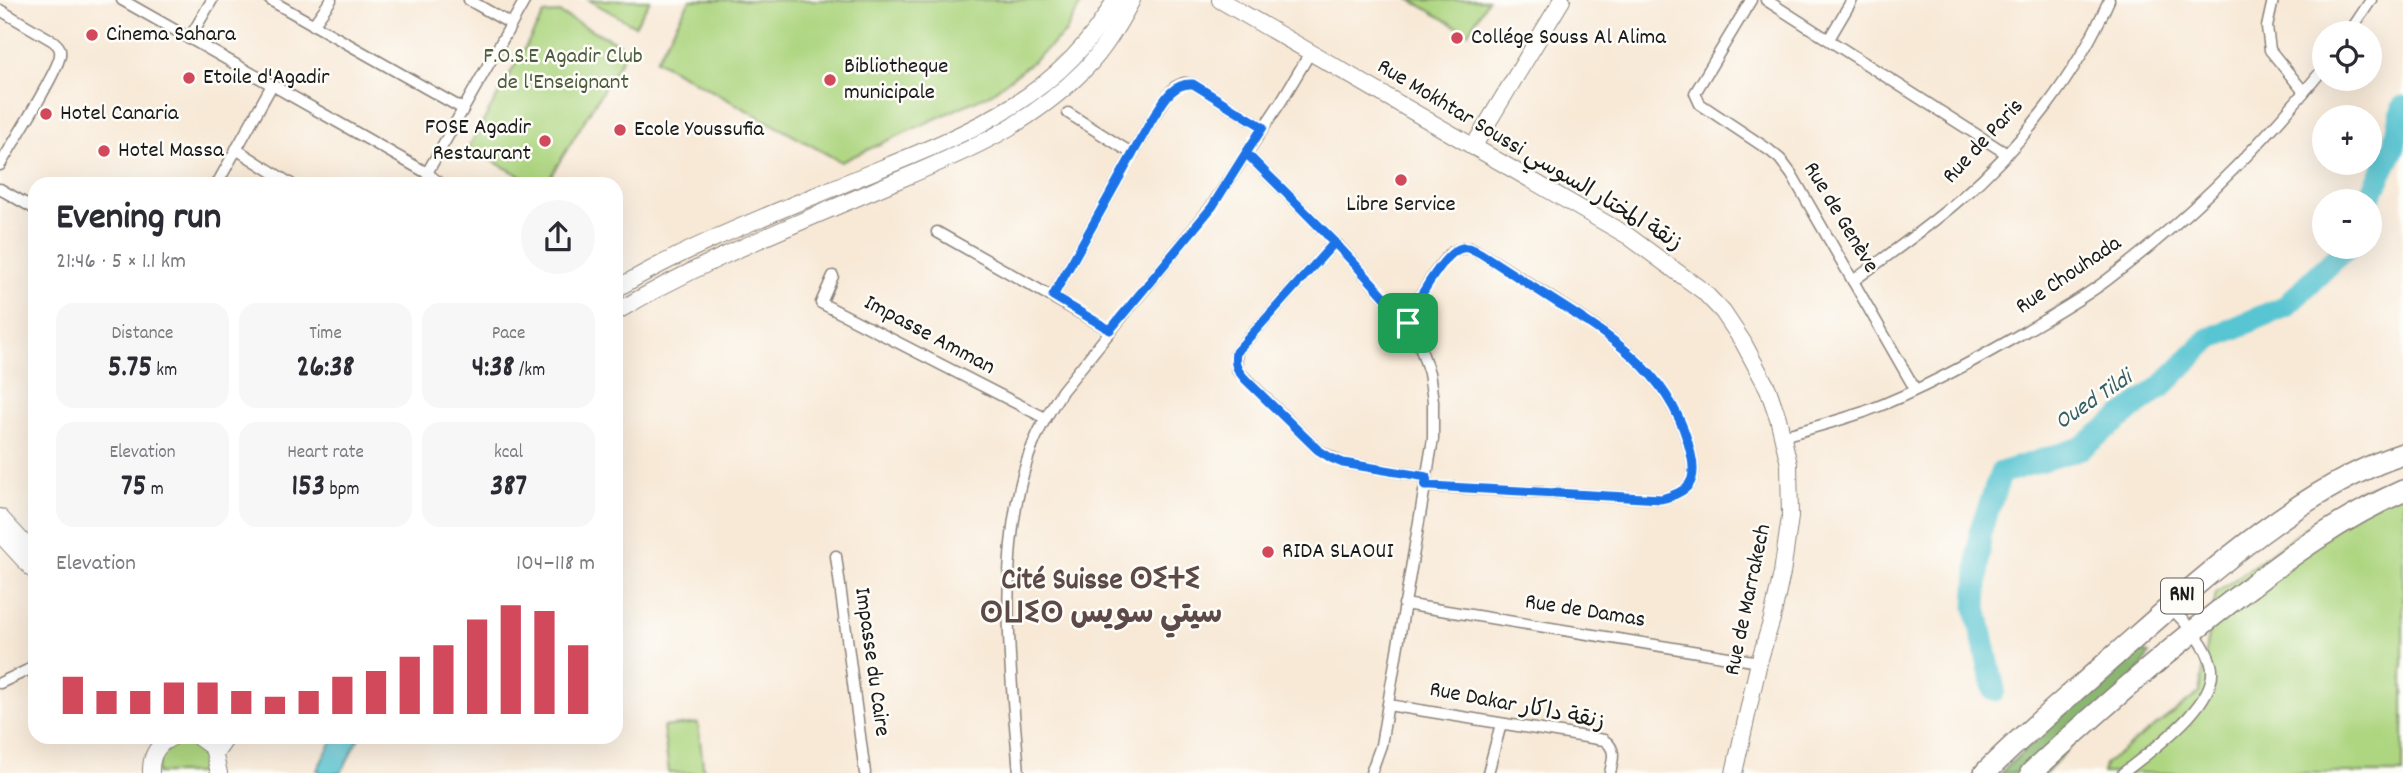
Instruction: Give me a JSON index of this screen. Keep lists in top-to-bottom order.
{
  "streets": {
    "highway": ["RN1"],
    "street": [
      "Rue de Paris",
      "Rue Mokhtar Soussi زنقة المختار السوسي",
      "Rue de Genève",
      "Rue Chouhada",
      "Impasse Amman",
      "Rue de Marrakech",
      "Rue de Damas",
      "Impasse du Caire",
      "Rue Dakar زنقة داكار"
    ]
  },
  "crossings": [
    ["Rue de Paris", "Rue de Genève"],
    ["Rue Mokhtar Soussi زنقة المختار السوسي", "Rue Chouhada"],
    ["Rue Mokhtar Soussi زنقة المختار السوسي", "Rue de Marrakech"],
    ["Rue de Genève", "Rue Chouhada"],
    ["Rue Chouhada", "Rue de Marrakech"],
    ["Rue de Marrakech", "Rue de Damas"]
  ],
  "districts": ["Cité Suisse ⵙⵉⵜⵉ ⵙⵡⵉⵙ سيتي سويس"],
  "water": ["Oued Tildi"],
  "parks": ["F.O.S.E Agadir Club de l'Enseignant"],
  "places": [
    "Cinema Sahara",
    "Collége Souss Al Alima",
    "Etoile d'Agadir",
    "Bibliotheque municipale",
    "Hotel Canaria",
    "Ecole Youssufia",
    "FOSE Agadir Restaurant",
    "Hotel Massa",
    "Libre Service",
    "RIDA SLAOUI"
  ],
  "page": {
    "map_buttons": ["+", "−"],
    "heading": ["Evening run", "21:46 · 5 × 1.1 km"],
    "stats": [
      ["Distance", "5.75 km"],
      ["Time", "26:38"],
      ["Pace", "4:38 /km"],
      ["Elevation", "75 m"],
      ["Heart rate", "153 bpm"],
      ["kcal", "387"]
    ],
    "chart": ["Elevation", "104–118 m"]
  }
}
